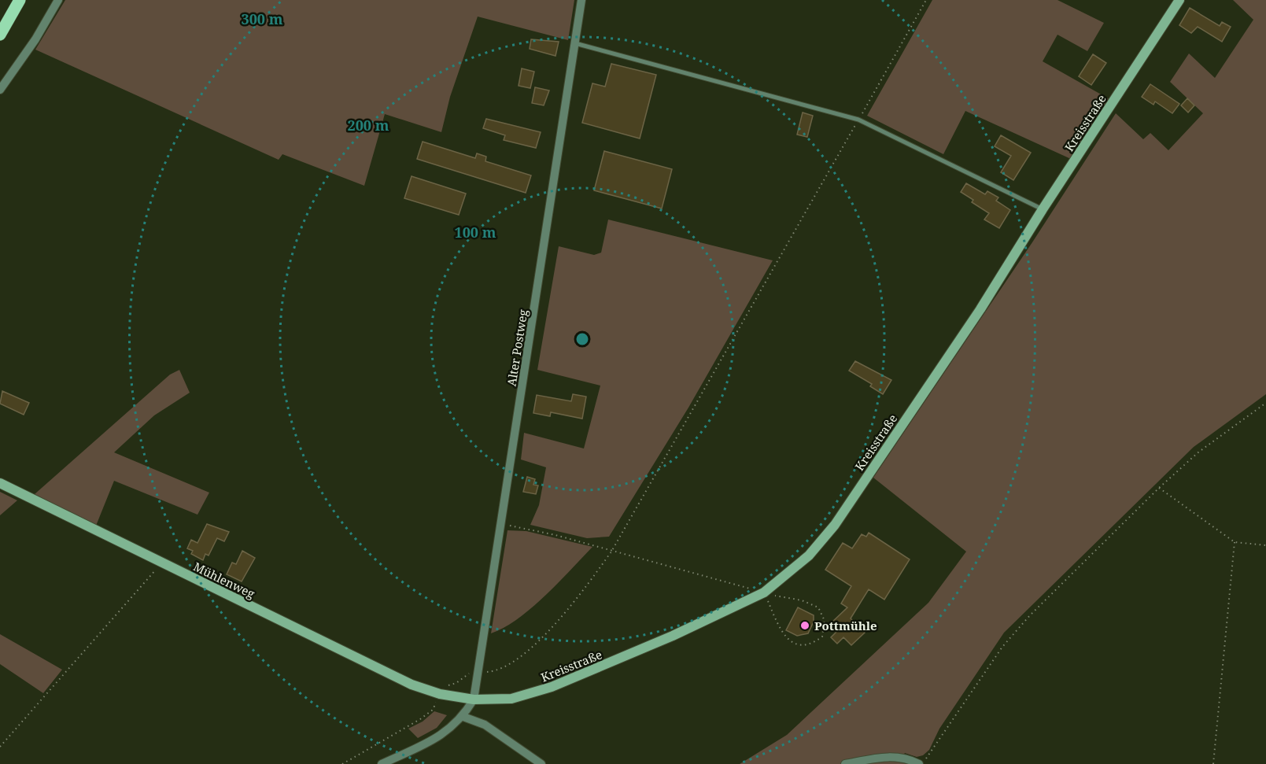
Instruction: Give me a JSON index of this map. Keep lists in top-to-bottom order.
{
  "streets": {
    "street": ["Kreisstraße", "Alter Postweg", "Mühlenweg"]
  },
  "crossings": [
    ["Kreisstraße", "Alter Postweg"],
    ["Kreisstraße", "Mühlenweg"]
  ],
  "places": ["Pottmühle"],
  "rings": ["300 m", "200 m", "100 m"]
}
